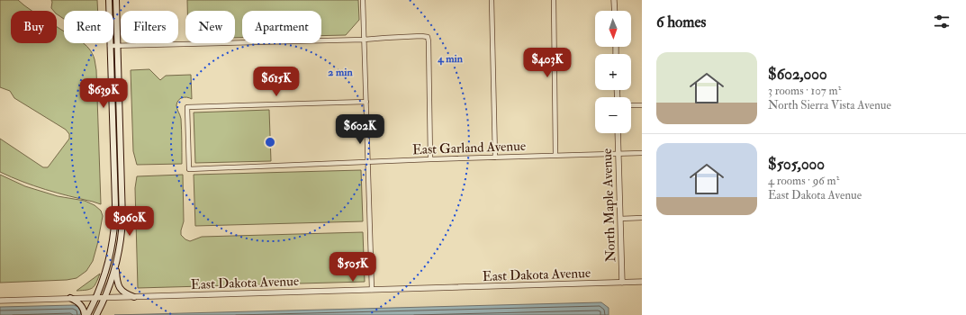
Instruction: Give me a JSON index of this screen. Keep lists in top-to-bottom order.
{
  "streets": {
    "street": ["East Garland Avenue", "North Maple Avenue", "East Dakota Avenue"]
  },
  "crossings": [
    ["East Garland Avenue", "North Maple Avenue"],
    ["North Maple Avenue", "East Dakota Avenue"]
  ],
  "north": "bottom",
  "page": {
    "heading": "6 homes",
    "map_buttons": ["+", "−"],
    "chip": [
      "Buy",
      "Rent",
      "Filters",
      "New",
      "Apartment"
    ],
    "list": [
      {
        "name": "$602,000",
        "note": "3 rooms · 107 m² · North Sierra Vista Avenue"
      },
      {
        "name": "$505,000",
        "note": "4 rooms · 96 m² · East Dakota Avenue"
      }
    ],
    "price": [
      "$403K",
      "$615K",
      "$639K",
      "$602K",
      "$960K",
      "$505K"
    ]
  },
  "rings": ["4 min", "2 min"]
}
